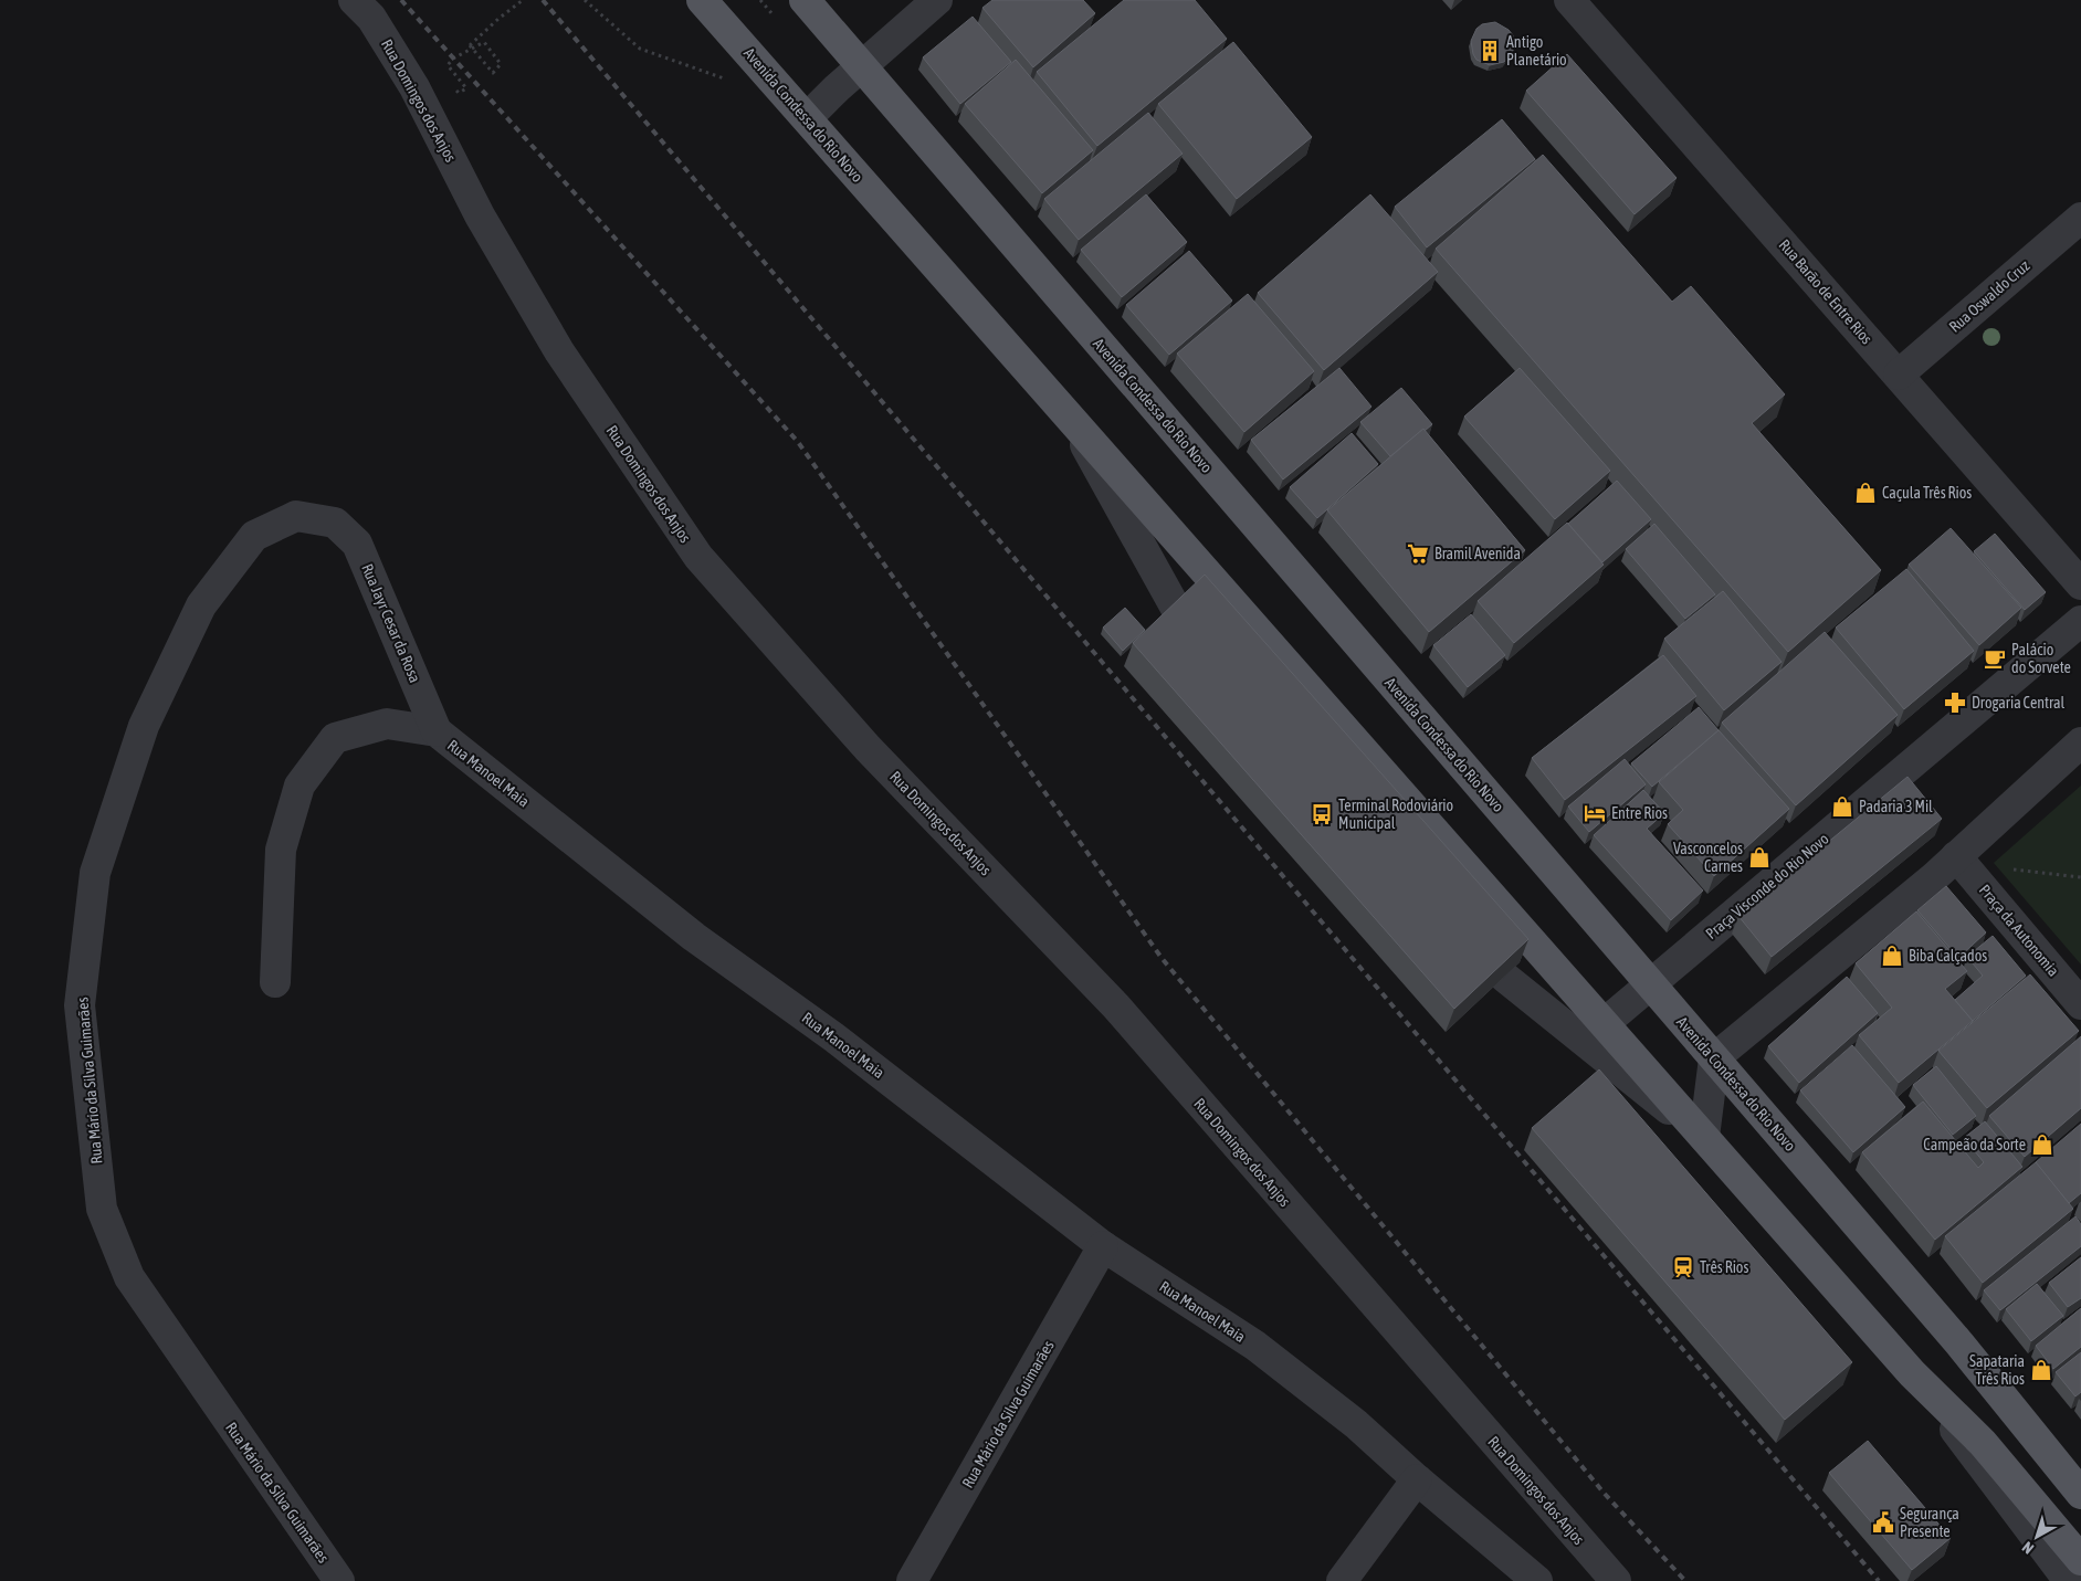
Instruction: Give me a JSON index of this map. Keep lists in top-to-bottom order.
{
  "streets": {
    "main road": ["Avenida Condessa do Rio Novo"],
    "street": [
      "Rua Domingos dos Anjos",
      "Rua Barão de Entre Rios",
      "Rua Oswaldo Cruz",
      "Rua Jayr Cesar da Rosa",
      "Rua Manoel Maia",
      "Praça Visconde do Rio Novo",
      "Praça da Autonomia",
      "Rua Mário da Silva Guimarães"
    ]
  },
  "crossings": [
    ["Avenida Condessa do Rio Novo", "Praça Visconde do Rio Novo"],
    ["Rua Barão de Entre Rios", "Rua Oswaldo Cruz"],
    ["Rua Jayr Cesar da Rosa", "Rua Manoel Maia"],
    ["Rua Jayr Cesar da Rosa", "Rua Mário da Silva Guimarães"],
    ["Rua Manoel Maia", "Rua Mário da Silva Guimarães"]
  ],
  "places": {
    "building": ["Antigo Planetário"],
    "shop": [
      "Caçula Três Rios",
      "Padaria 3 Mil",
      "Vasconcelos Carnes",
      "Biba Calçados",
      "Campeão da Sorte",
      "Sapataria Três Rios"
    ],
    "supermarket": ["Bramil Avenida"],
    "cafe": ["Palácio do Sorvete"],
    "pharmacy": ["Drogaria Central"],
    "hotel": ["Entre Rios"],
    "bus stop": ["Terminal Rodoviário Municipal"],
    "station": ["Três Rios"],
    "public building": ["Segurança Presente"]
  },
  "north": "bottom left"
}
